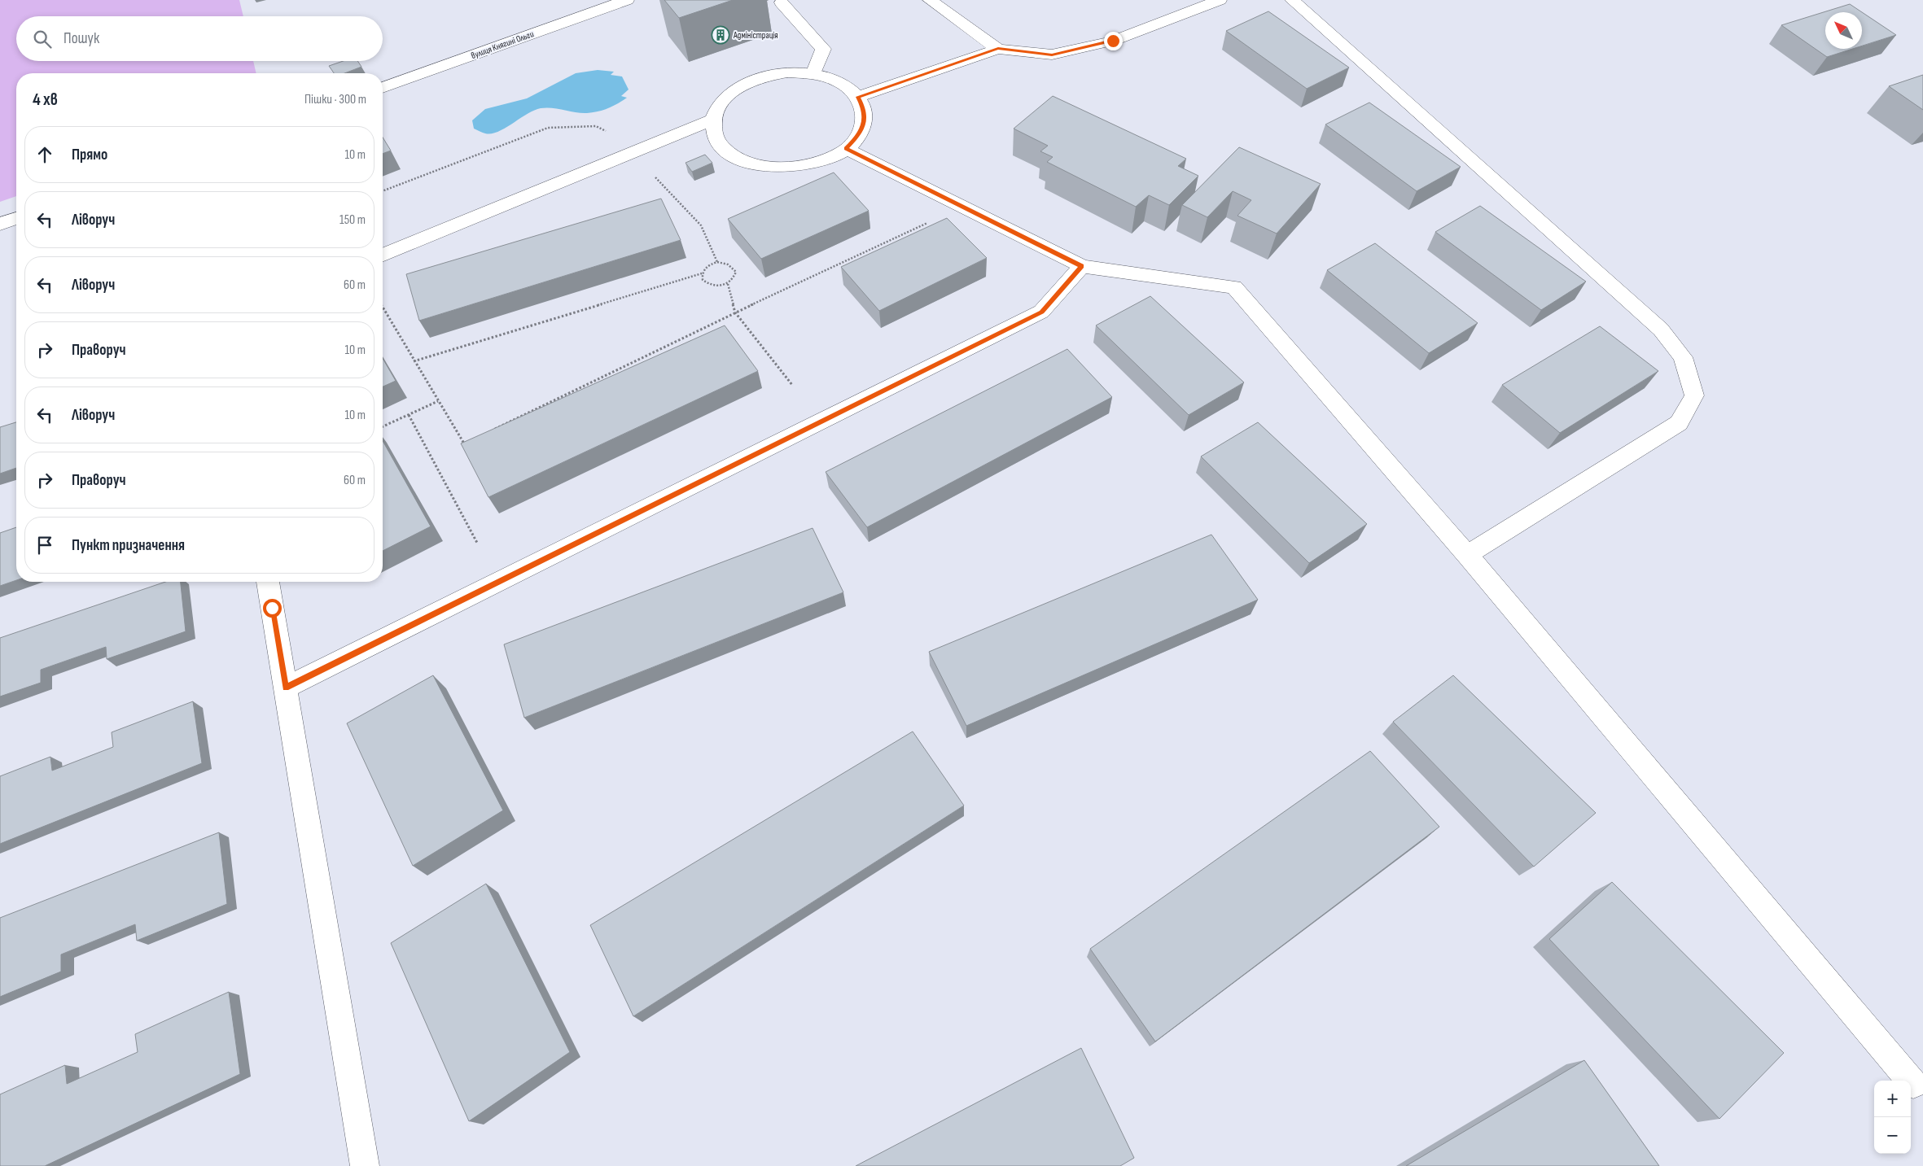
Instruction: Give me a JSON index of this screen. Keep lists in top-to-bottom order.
{
  "streets": {
    "street": ["вулиця Княгині Ольги"]
  },
  "places": {
    "building": ["Адміністрація"]
  },
  "north": "top left",
  "page": {
    "search": "Пошук",
    "heading": ["4 хв", "Пішки · 300 m"],
    "list": [
      ["Прямо", "10 m"],
      ["Ліворуч", "150 m"],
      ["Ліворуч", "60 m"],
      ["Праворуч", "10 m"],
      ["Ліворуч", "10 m"],
      ["Праворуч", "60 m"],
      "Пункт призначення"
    ],
    "map_buttons": ["+", "−"]
  }
}
